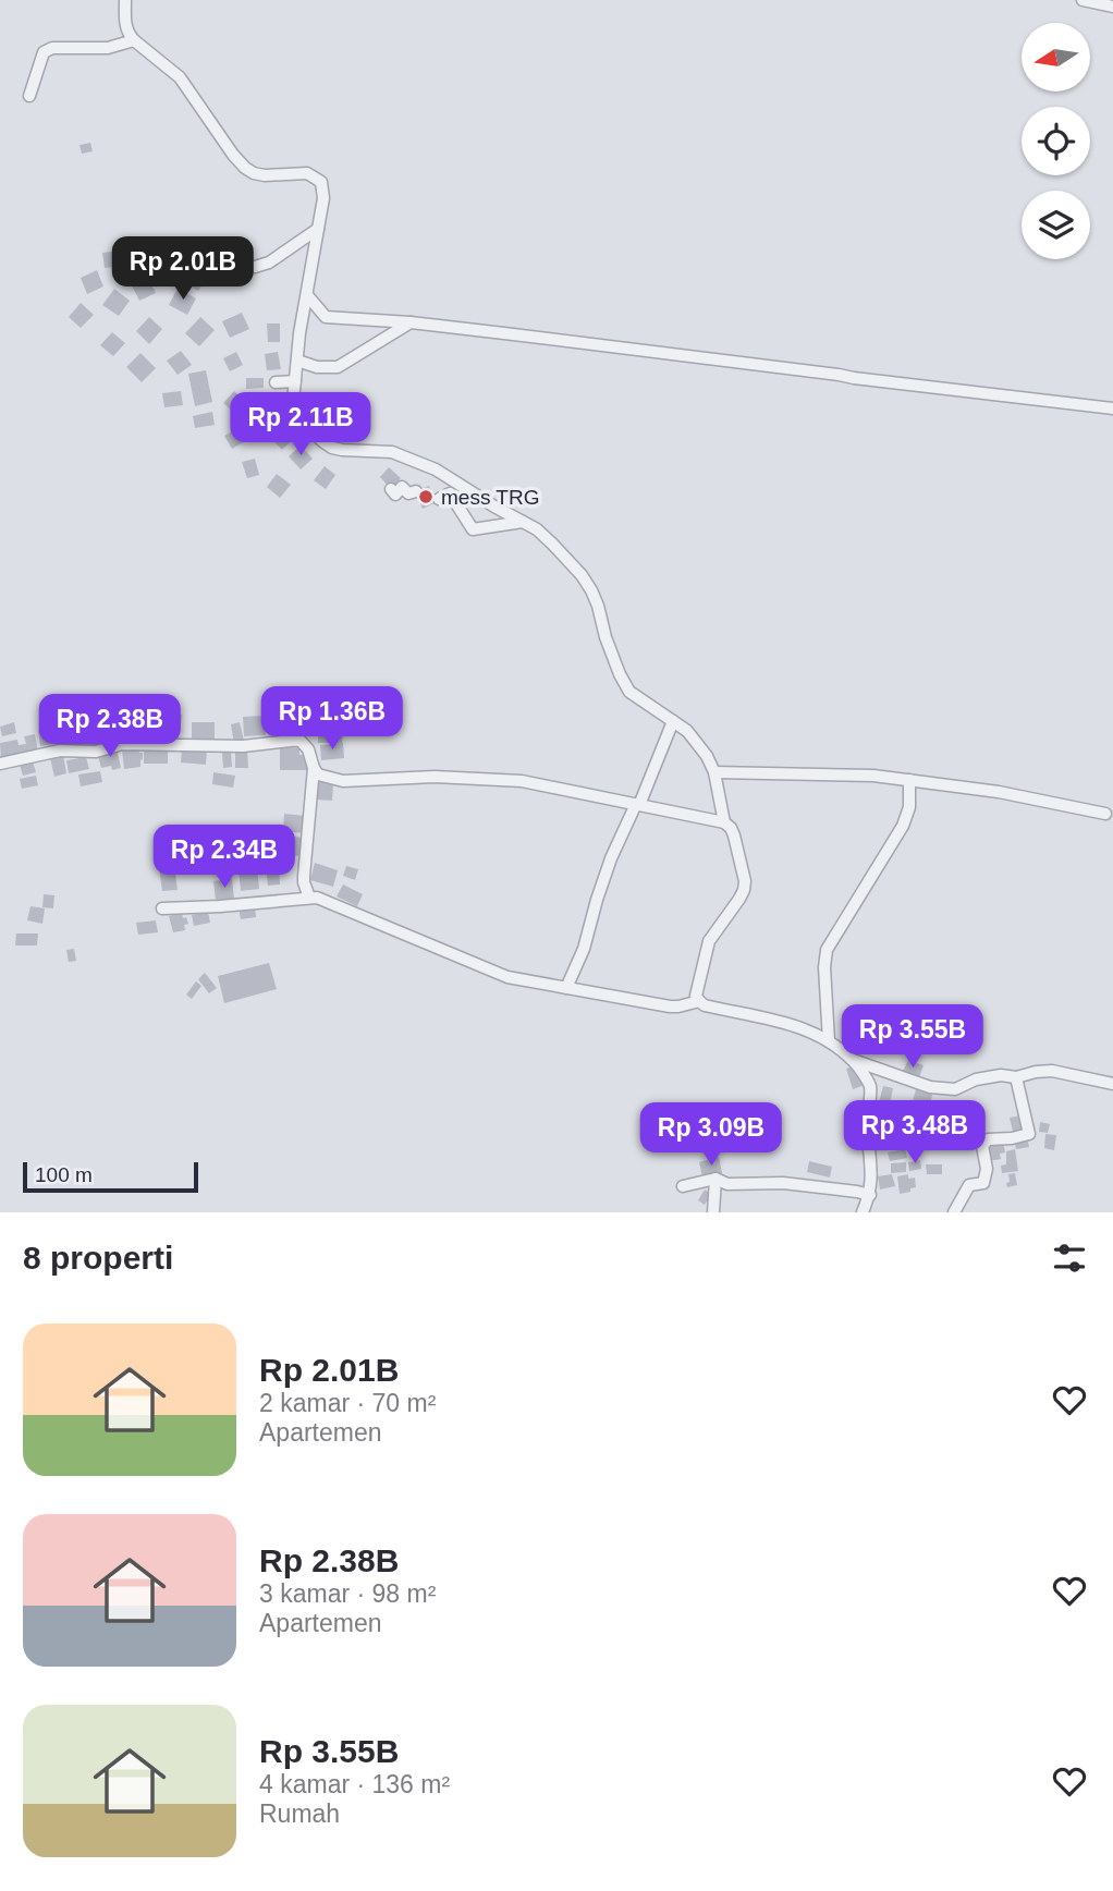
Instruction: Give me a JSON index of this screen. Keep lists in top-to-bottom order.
{
  "places": ["mess TRG"],
  "scale_bar": "100 m",
  "north": "left",
  "page": {
    "price": [
      "Rp 2.01B",
      "Rp 2.11B",
      "Rp 1.36B",
      "Rp 2.38B",
      "Rp 2.34B",
      "Rp 3.55B",
      "Rp 3.48B",
      "Rp 3.09B"
    ],
    "scale": "100 m",
    "heading": "8 properti",
    "list": [
      {
        "name": "Rp 2.01B",
        "note": "2 kamar · 70 m² · Apartemen"
      },
      {
        "name": "Rp 2.38B",
        "note": "3 kamar · 98 m² · Apartemen"
      },
      {
        "name": "Rp 3.55B",
        "note": "4 kamar · 136 m² · Rumah"
      }
    ]
  }
}
